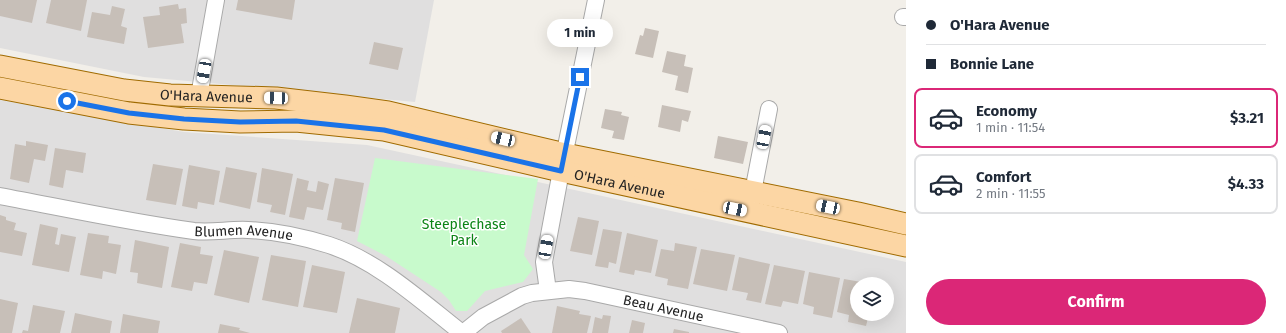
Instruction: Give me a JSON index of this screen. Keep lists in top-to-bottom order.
{
  "streets": {
    "main road": ["O'Hara Avenue"],
    "street": ["Blumen Avenue", "Beau Avenue"]
  },
  "crossings": [
    ["Blumen Avenue", "Beau Avenue"]
  ],
  "parks": ["Steeplechase Park"],
  "page": {
    "banner": ["O'Hara Avenue", "Bonnie Lane"],
    "bubble": "1 min",
    "list": [
      {
        "name": "Economy",
        "note": "1 min · 11:54",
        "value": "$3.21"
      },
      {
        "name": "Comfort",
        "note": "2 min · 11:55",
        "value": "$4.33"
      }
    ],
    "buttons": "Confirm"
  }
}
